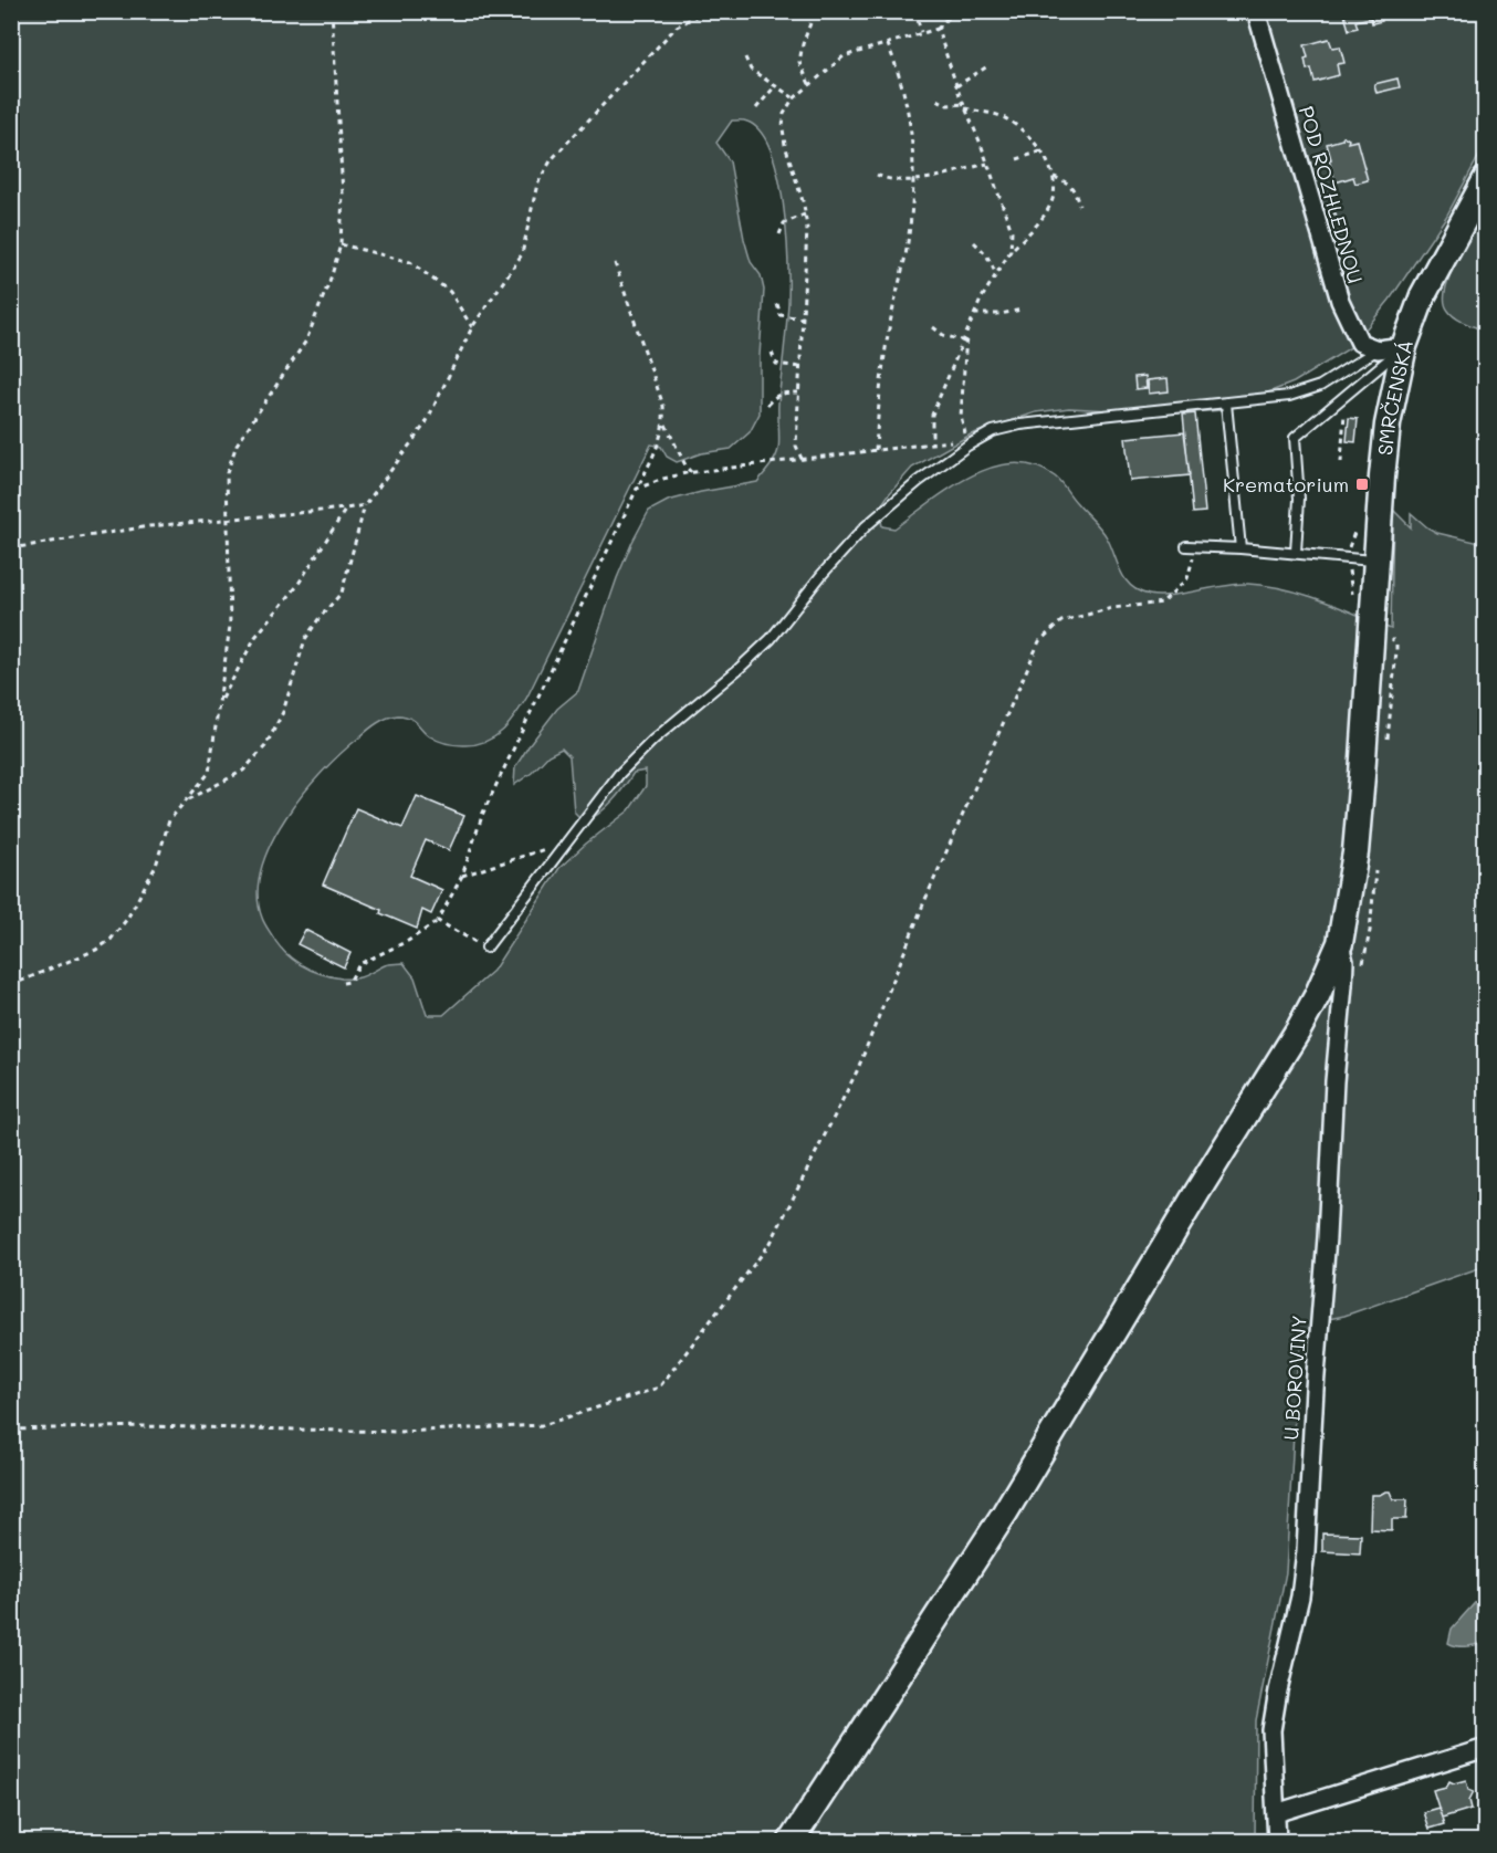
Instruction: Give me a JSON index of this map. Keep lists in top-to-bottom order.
{
  "streets": {
    "street": ["POD ROZHLEDNOU", "SMRČENSKÁ", "U BOROVINY"]
  },
  "crossings": [
    ["SMRČENSKÁ", "U BOROVINY"]
  ],
  "places": {
    "transit": ["Krematorium"]
  }
}
